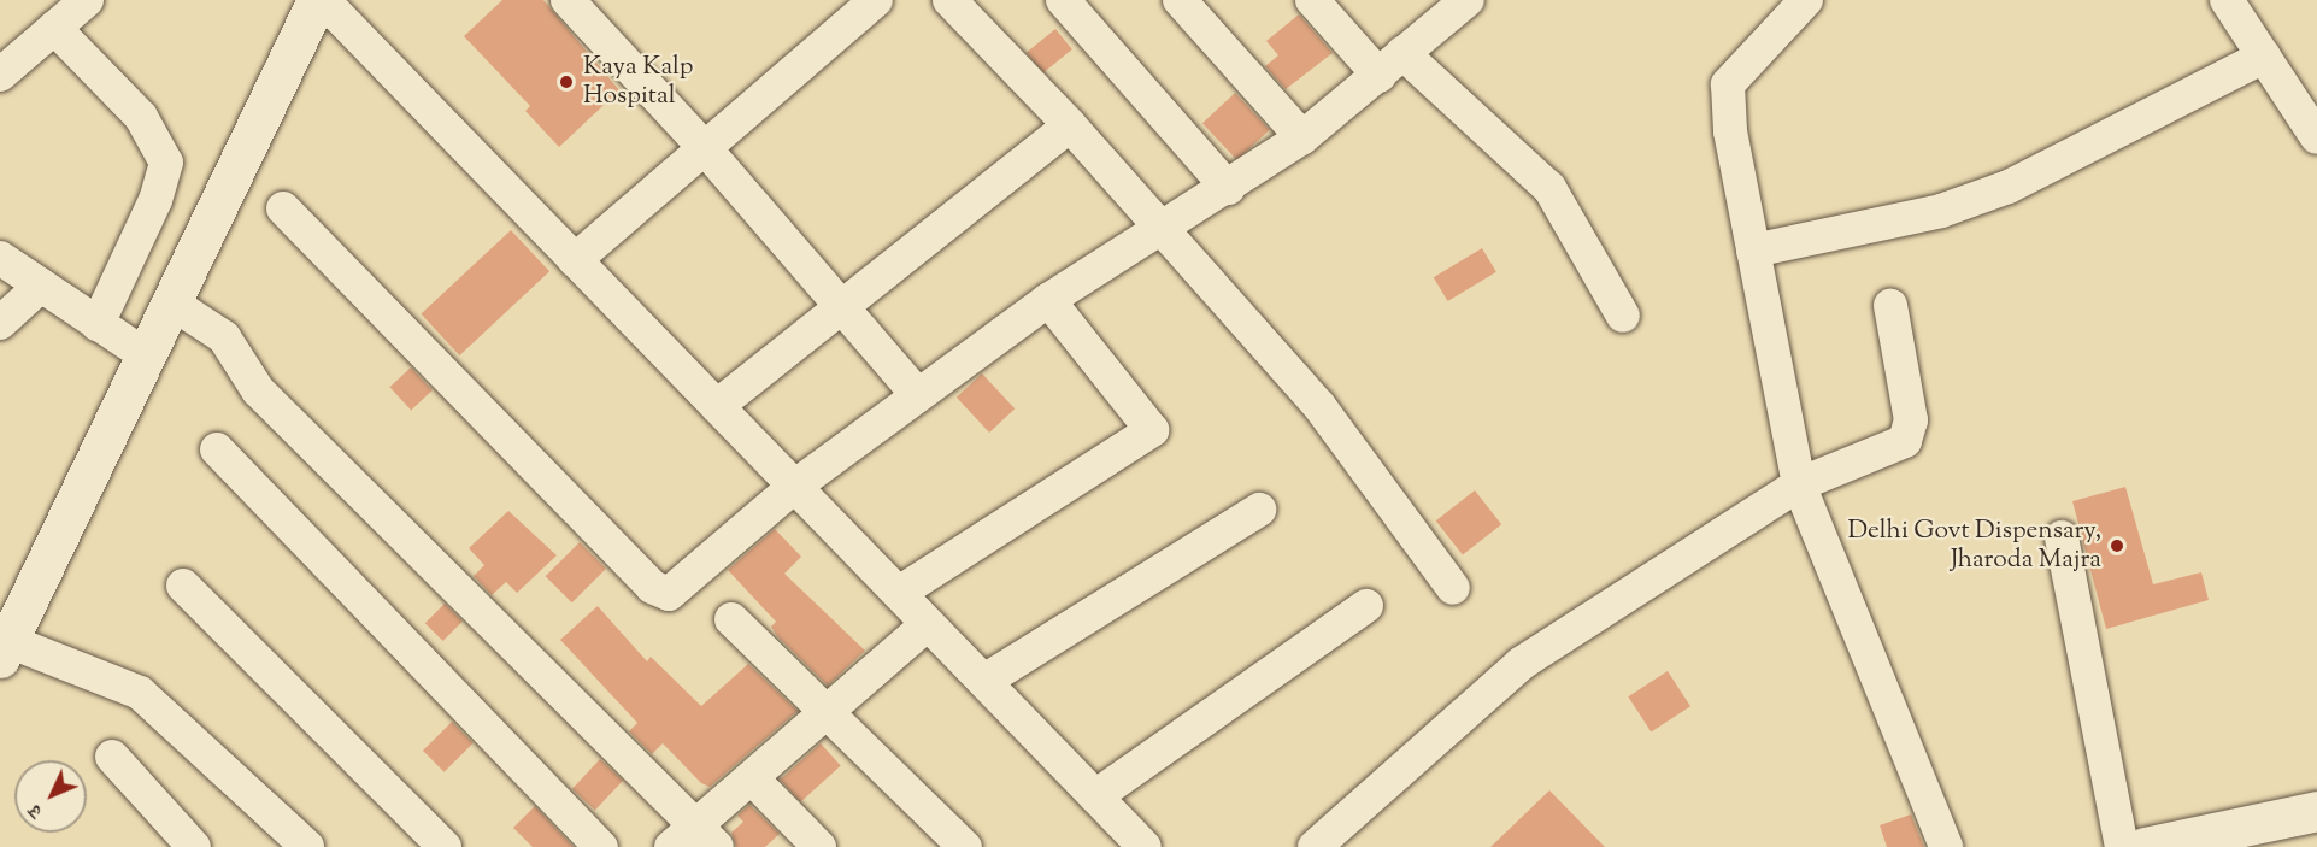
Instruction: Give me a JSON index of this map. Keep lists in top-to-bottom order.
{
  "places": ["Kaya Kalp Hospital", "Delhi Govt Dispensary, Jharoda Majra"],
  "north": "bottom left"
}
